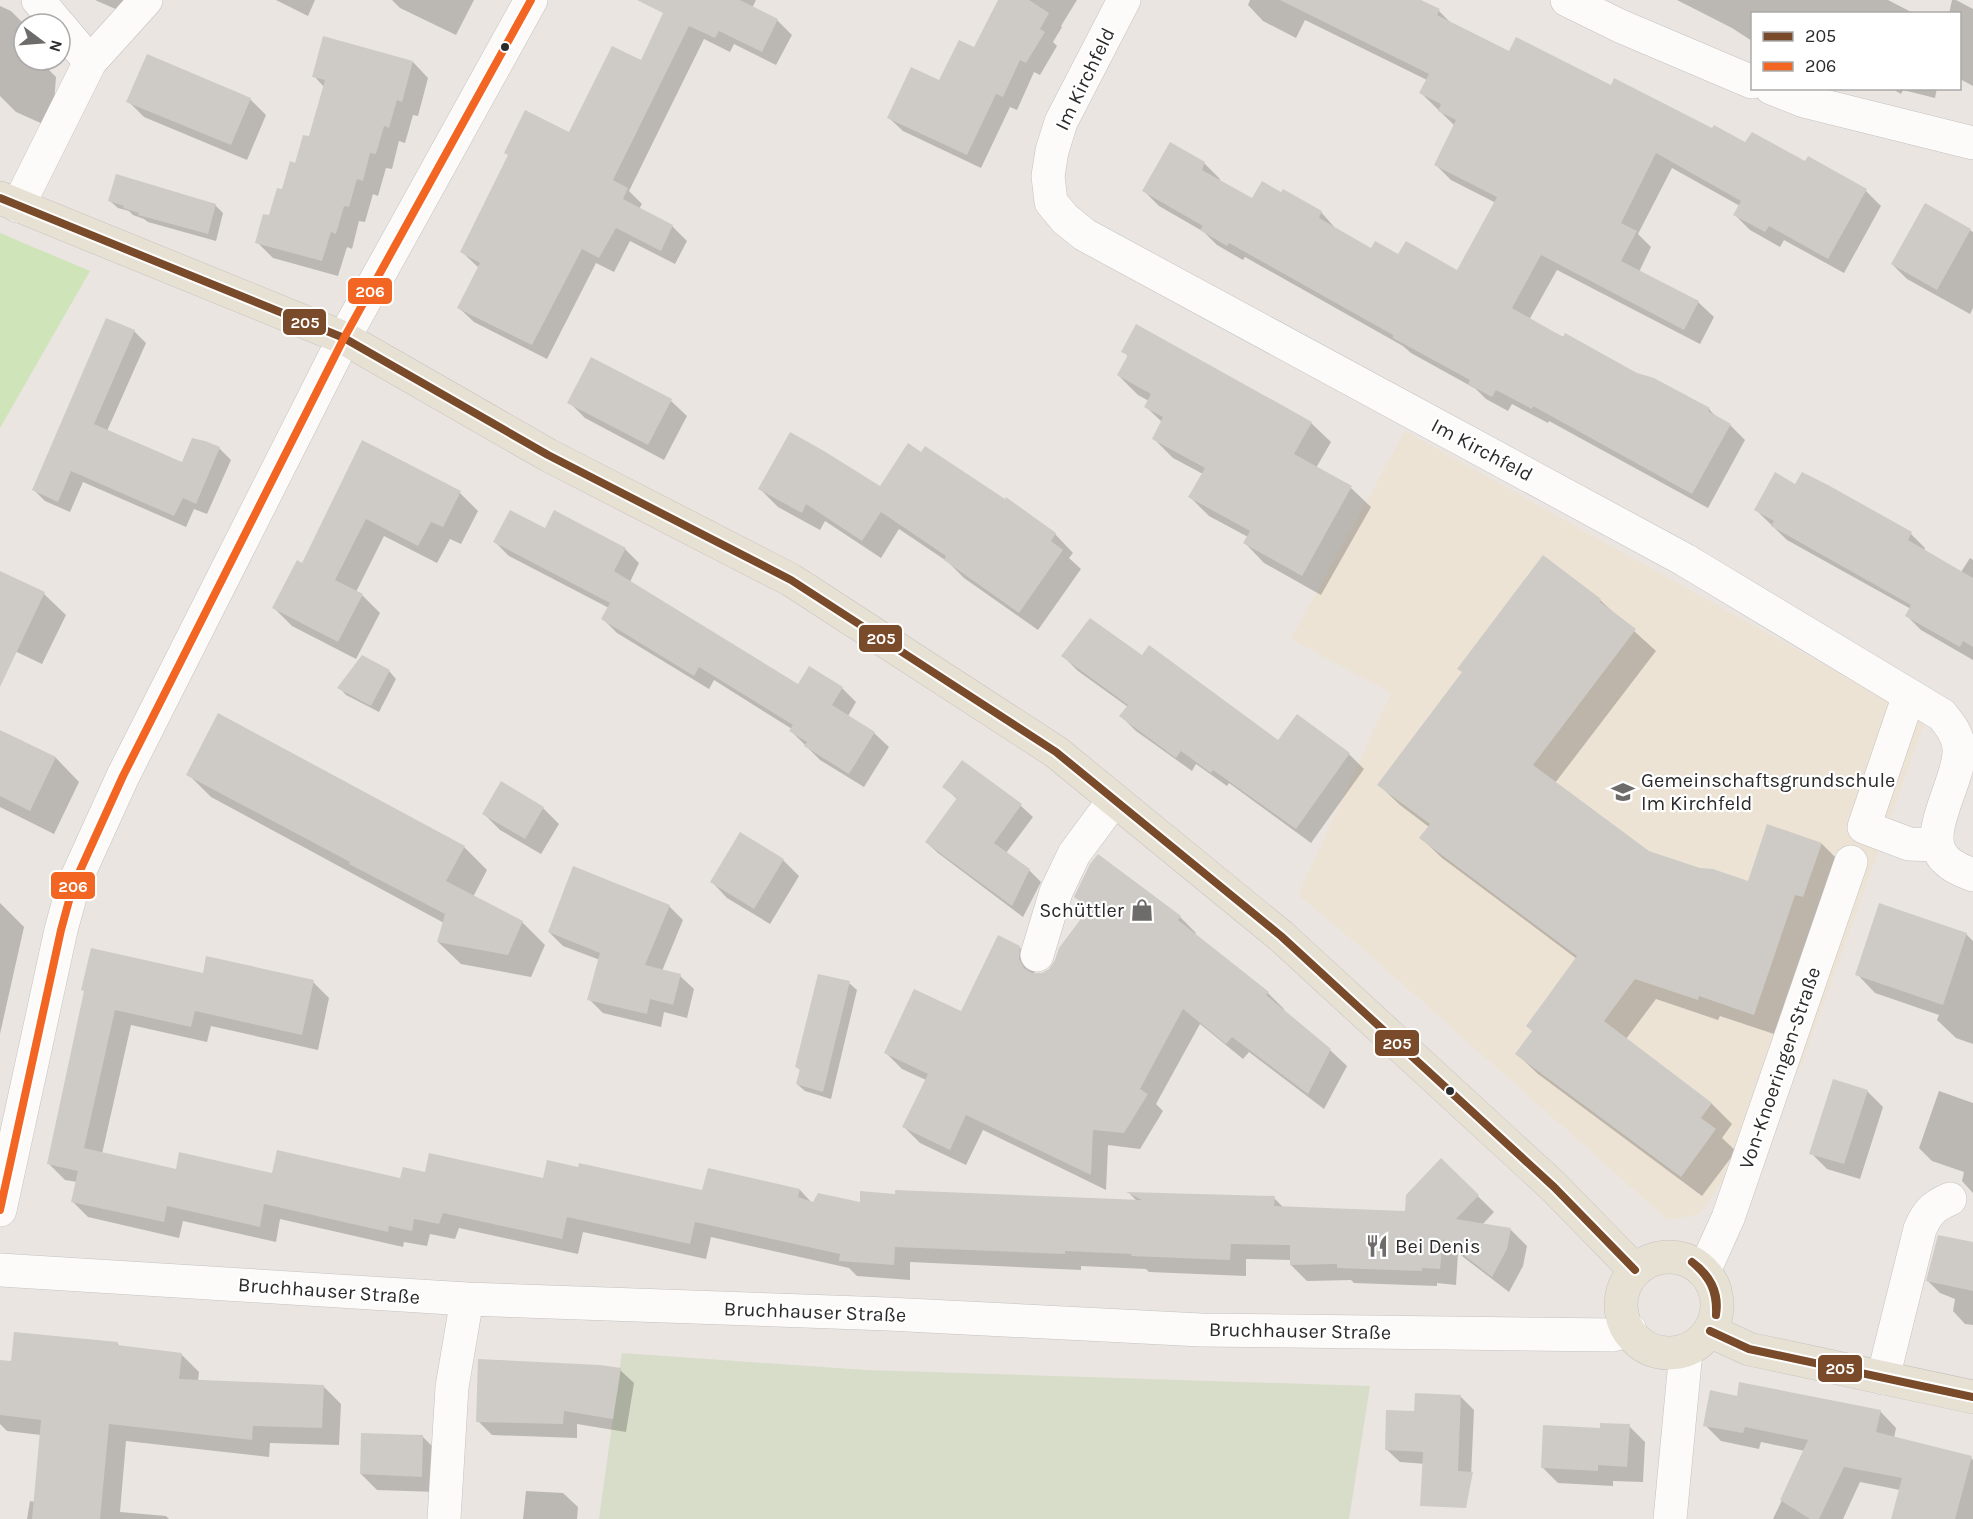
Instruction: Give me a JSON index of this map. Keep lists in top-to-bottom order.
{
  "streets": {
    "street": ["Im Kirchfeld", "Von-Knoeringen-Straße", "Bruchhauser Straße"]
  },
  "crossings": [
    ["Von-Knoeringen-Straße", "Bruchhauser Straße"]
  ],
  "places": {
    "school or university": ["Gemeinschaftsgrundschule Im Kirchfeld"],
    "shop": ["Schüttler"],
    "restaurant": ["Bei Denis"]
  },
  "lines": ["transit line 206", "transit line 205"],
  "legend": ["205", "206"],
  "north": "right"
}
